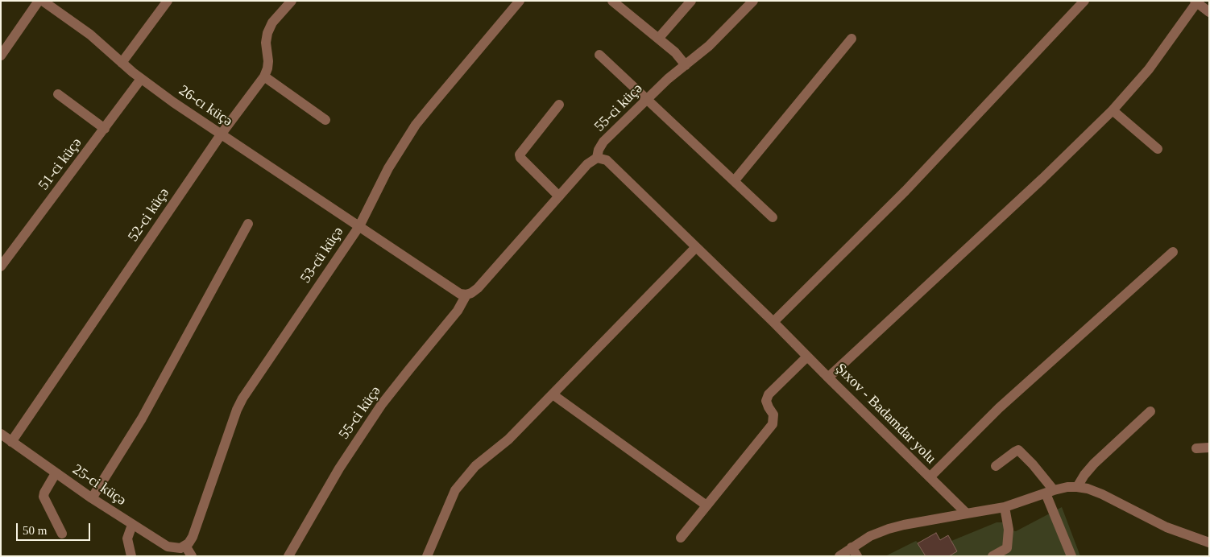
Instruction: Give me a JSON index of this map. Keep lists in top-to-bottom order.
{
  "streets": {
    "street": [
      "26-cı küçə",
      "55-ci küçə",
      "51-ci küçə",
      "52-ci küçə",
      "53-cü küçə",
      "Şıxov - Badamdar yolu",
      "25-ci küçə"
    ]
  },
  "crossings": [
    ["26-cı küçə", "51-ci küçə"],
    ["26-cı küçə", "52-ci küçə"],
    ["26-cı küçə", "53-cü küçə"],
    ["55-ci küçə", "Şıxov - Badamdar yolu"],
    ["52-ci küçə", "25-ci küçə"],
    ["53-cü küçə", "25-ci küçə"]
  ],
  "scale_bar": "50 m"
}
